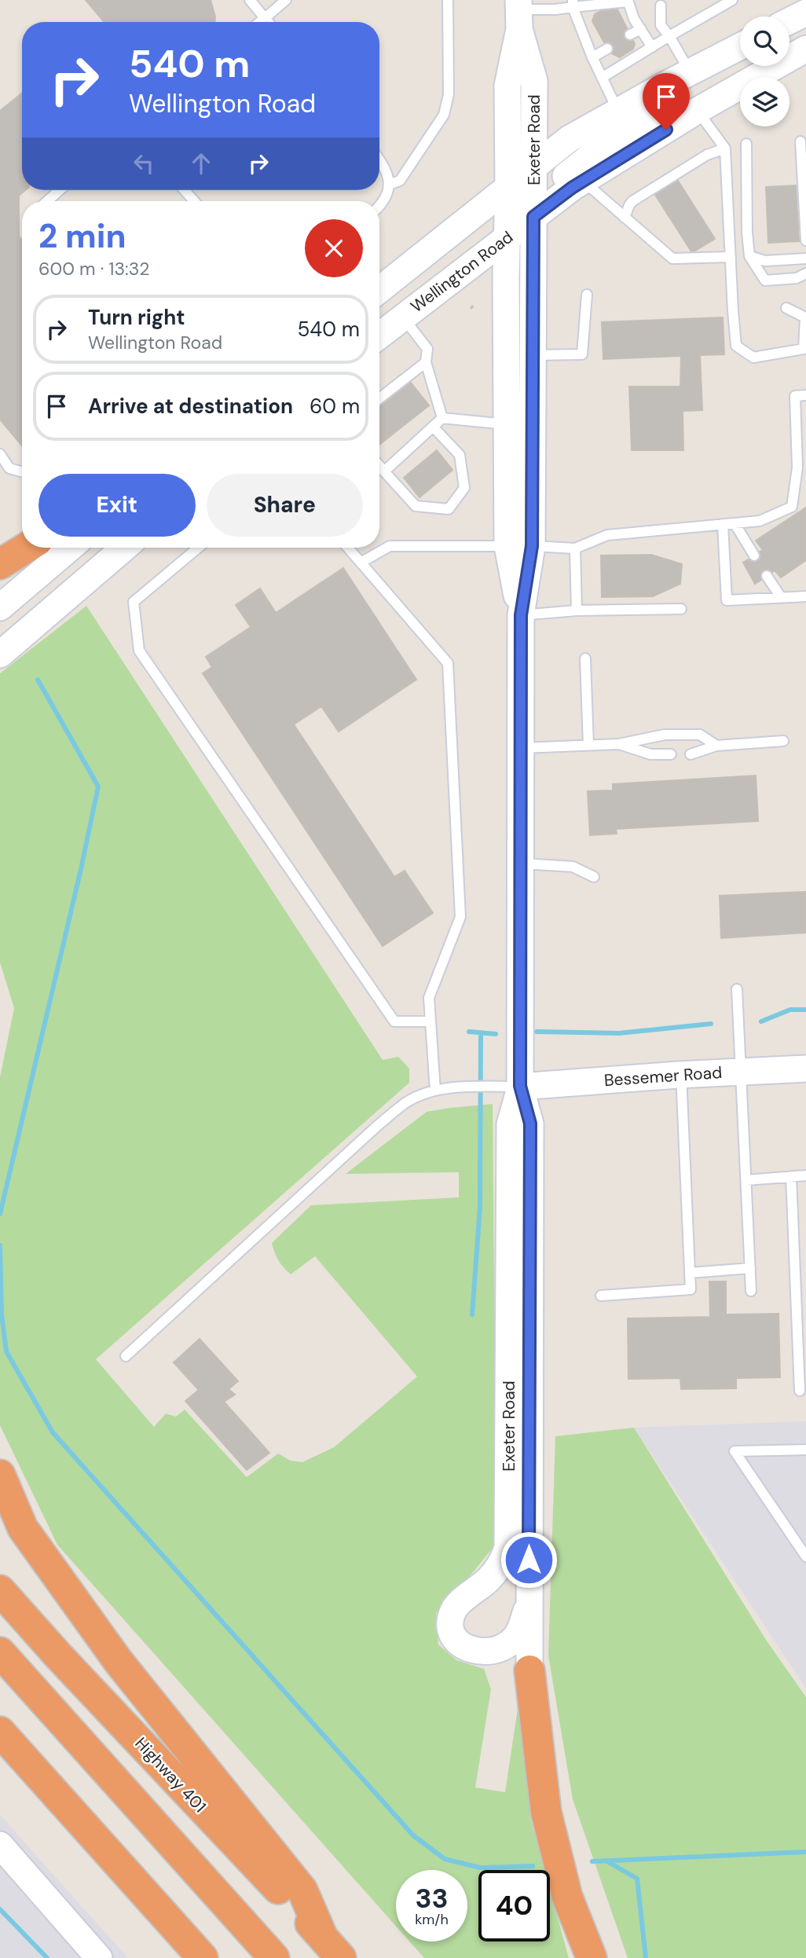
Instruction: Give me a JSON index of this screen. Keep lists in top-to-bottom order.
{
  "streets": {
    "highway": ["Highway 401"],
    "street": ["Exeter Road", "Wellington Road", "Bessemer Road"]
  },
  "crossings": [
    ["Exeter Road", "Wellington Road"],
    ["Exeter Road", "Bessemer Road"]
  ],
  "page": {
    "turn": ["540 m", "Wellington Road"],
    "heading": ["2 min", "600 m · 13:32"],
    "list": [
      {
        "name": "Turn right",
        "note": "Wellington Road",
        "value": "540 m"
      },
      {
        "name": "Arrive at destination",
        "value": "60 m"
      }
    ],
    "buttons": ["Exit", "Share"],
    "speed": "33 km/h",
    "limit": "40"
  }
}
